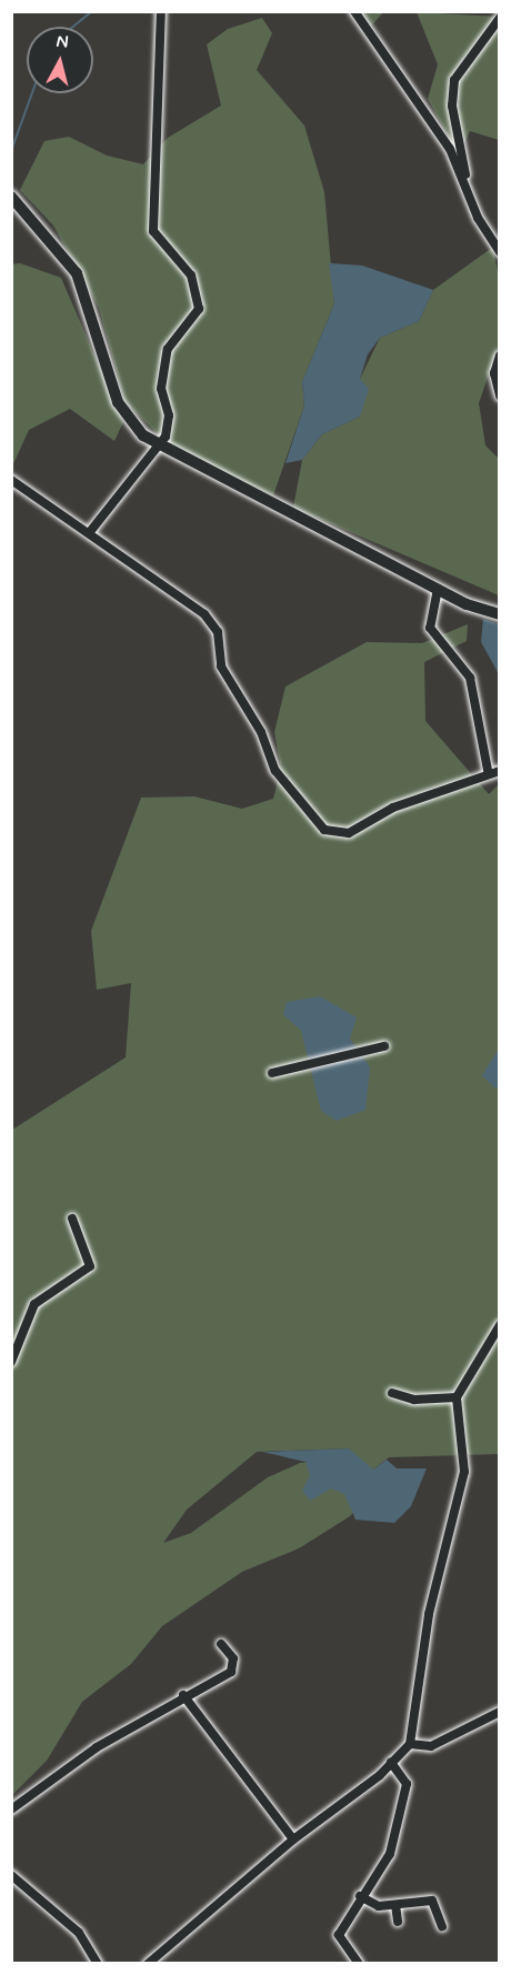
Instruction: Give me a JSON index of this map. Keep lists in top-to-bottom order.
{
  "north": "top"
}
